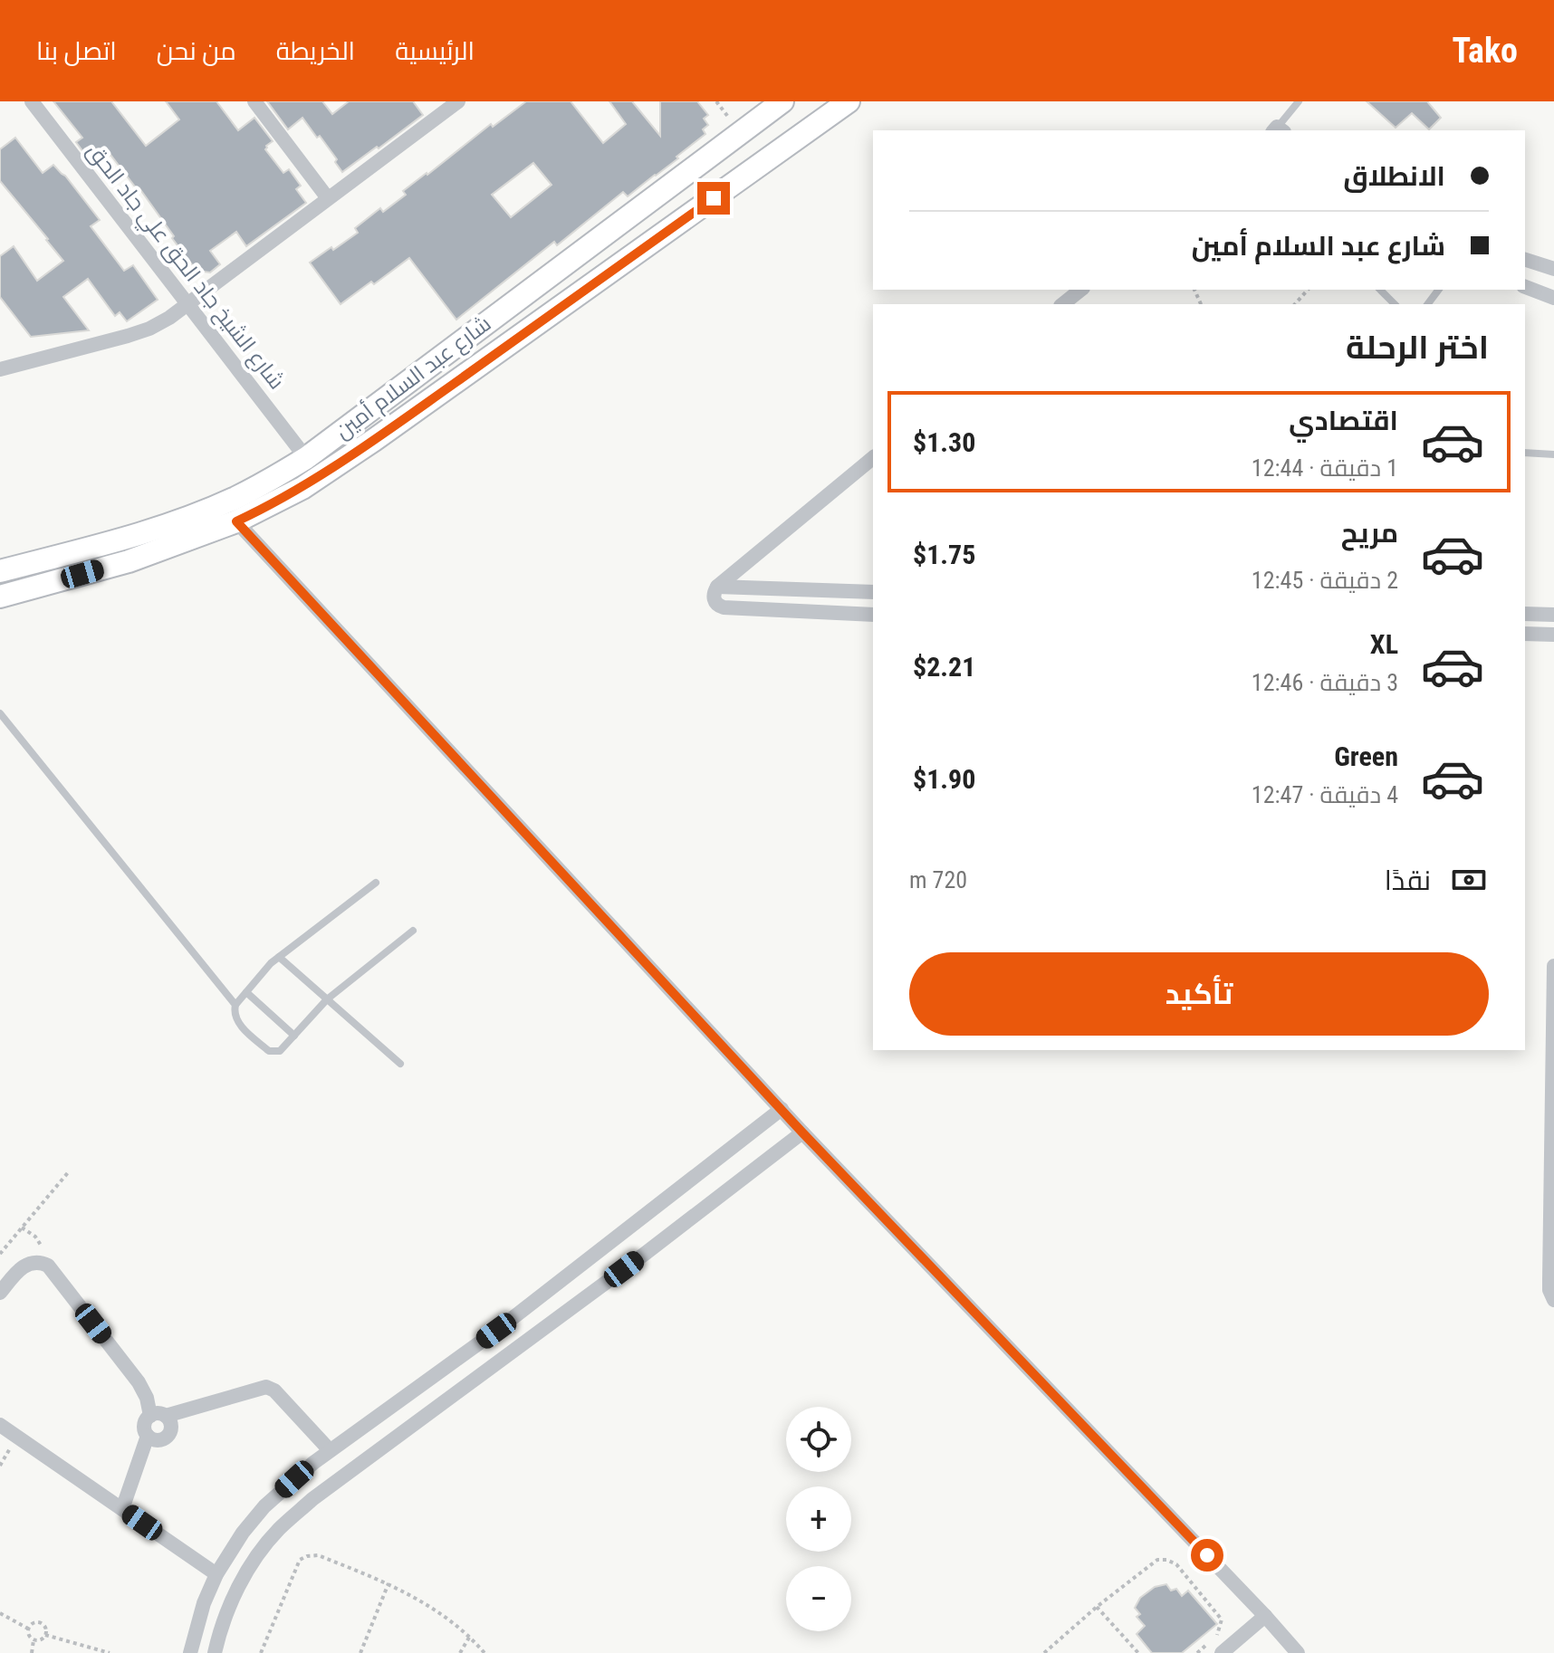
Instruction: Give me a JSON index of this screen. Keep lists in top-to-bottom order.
{
  "streets": {
    "street": ["شارع الشيخ جاد الحق علي جاد الحق", "شارع عبد السلام أمين"]
  },
  "crossings": [
    ["شارع الشيخ جاد الحق علي جاد الحق", "شارع عبد السلام أمين"]
  ],
  "page": {
    "header": "Tako",
    "nav": [
      "الرئيسية",
      "الخريطة",
      "من نحن",
      "اتصل بنا"
    ],
    "banner": ["الانطلاق", "شارع عبد السلام أمين"],
    "heading": "اختر الرحلة",
    "list": [
      {
        "name": "اقتصادي",
        "note": "1 دقيقة · 12:44",
        "value": "$1.30"
      },
      {
        "name": "مريح",
        "note": "2 دقيقة · 12:45",
        "value": "$1.75"
      },
      {
        "name": "XL",
        "note": "3 دقيقة · 12:46",
        "value": "$2.21"
      },
      {
        "name": "Green",
        "note": "4 دقيقة · 12:47",
        "value": "$1.90"
      }
    ],
    "pay": ["نقدًا", "720 m"],
    "buttons": "تأكيد",
    "map_buttons": ["+", "−"]
  }
}
